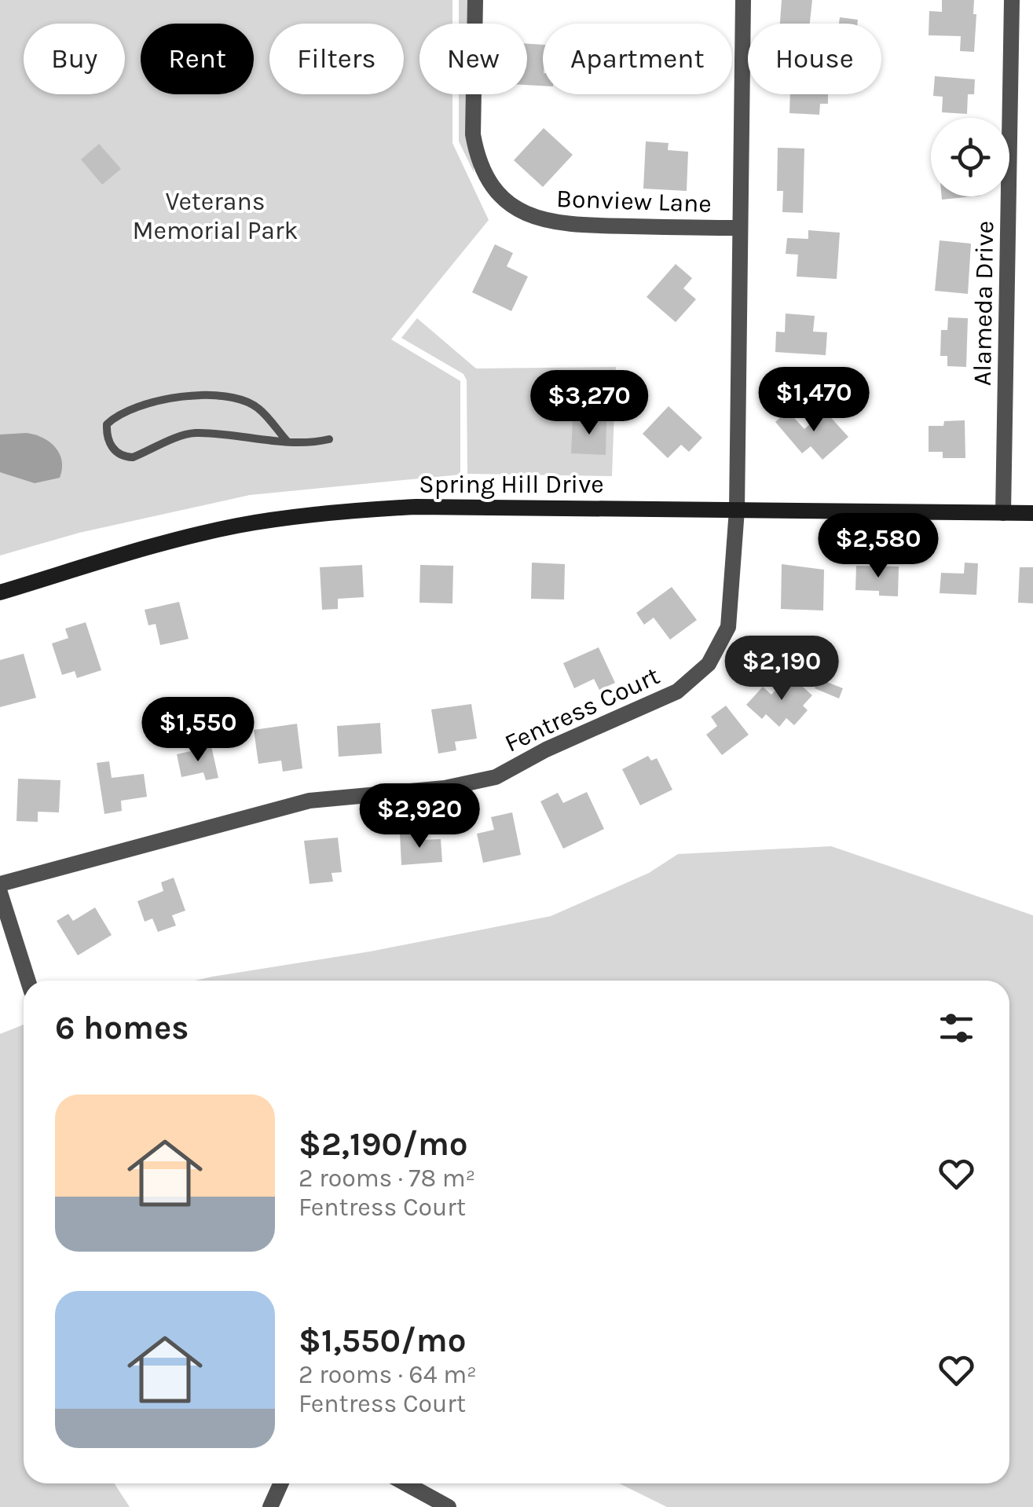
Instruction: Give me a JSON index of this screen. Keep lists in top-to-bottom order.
{
  "streets": {
    "main road": ["Spring Hill Drive"],
    "street": ["Bonview Lane", "Alameda Drive", "Fentress Court"]
  },
  "crossings": [
    ["Bonview Lane", "Fentress Court"],
    ["Alameda Drive", "Spring Hill Drive"],
    ["Spring Hill Drive", "Fentress Court"]
  ],
  "parks": ["Veterans Memorial Park"],
  "page": {
    "chip": [
      "Buy",
      "Rent",
      "Filters",
      "New",
      "Apartment",
      "House"
    ],
    "price": [
      "$1,470",
      "$3,270",
      "$2,580",
      "$2,190",
      "$1,550",
      "$2,920"
    ],
    "heading": "6 homes",
    "list": [
      {
        "name": "$2,190/mo",
        "note": "2 rooms · 78 m² · Fentress Court"
      },
      {
        "name": "$1,550/mo",
        "note": "2 rooms · 64 m² · Fentress Court"
      }
    ]
  }
}
